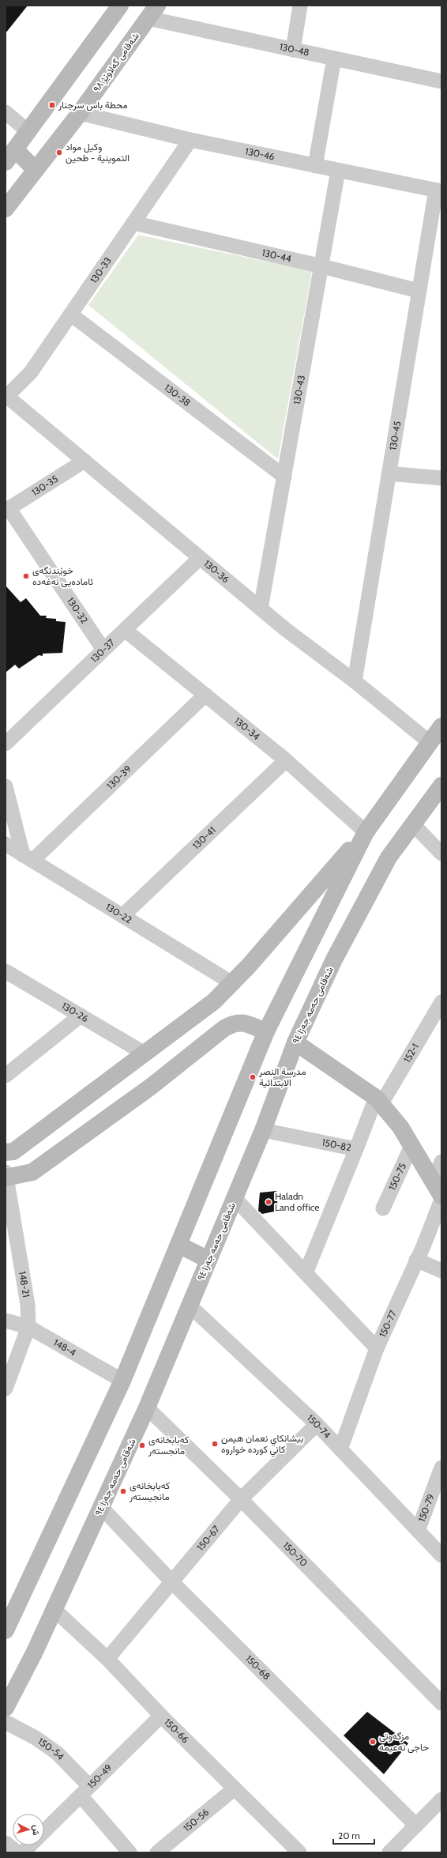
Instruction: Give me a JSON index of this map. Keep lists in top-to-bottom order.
{
  "streets": {
    "main road": ["شەقامی گەلاوێژ ٩٨", "شەقامی حەمە جەزا ٩٤"],
    "street": [
      "130-48",
      "130-46",
      "130-44",
      "130-33",
      "130-43",
      "130-38",
      "130-45",
      "130-35",
      "130-36",
      "130-32",
      "130-37",
      "130-34",
      "130-39",
      "130-41",
      "130-22",
      "130-26",
      "152-1",
      "150-82",
      "150-75",
      "148-21",
      "150-77",
      "148-4",
      "150-74",
      "150-79",
      "150-67",
      "150-70",
      "150-68",
      "150-66",
      "150-54",
      "150-49",
      "150-56"
    ]
  },
  "crossings": [
    ["130-48", "شەقامی گەلاوێژ ٩٨"],
    ["شەقامی گەلاوێژ ٩٨", "130-46"],
    ["130-46", "130-33"],
    ["130-46", "130-43"],
    ["130-46", "130-45"],
    ["130-44", "130-33"],
    ["130-44", "130-43"],
    ["130-44", "130-45"],
    ["130-33", "130-38"],
    ["130-33", "130-36"],
    ["130-43", "130-38"],
    ["130-43", "130-36"],
    ["130-45", "130-36"],
    ["130-35", "130-36"],
    ["130-35", "130-32"],
    ["130-36", "130-37"],
    ["130-32", "130-37"],
    ["130-37", "130-34"],
    ["130-34", "130-39"],
    ["130-34", "130-41"],
    ["130-39", "130-22"],
    ["130-41", "130-22"],
    ["شەقامی حەمە جەزا ٩٤", "150-82"],
    ["شەقامی حەمە جەزا ٩٤", "150-74"],
    ["شەقامی حەمە جەزا ٩٤", "150-70"],
    ["شەقامی حەمە جەزا ٩٤", "150-68"],
    ["شەقامی حەمە جەزا ٩٤", "150-66"],
    ["152-1", "150-82"],
    ["148-21", "148-4"],
    ["150-77", "150-74"],
    ["150-74", "150-79"],
    ["150-74", "150-67"],
    ["150-67", "150-70"],
    ["150-67", "150-68"],
    ["150-67", "150-66"],
    ["150-66", "150-49"],
    ["150-66", "150-56"],
    ["150-54", "150-49"]
  ],
  "places": {
    "transit": ["محطة باس سرجنار"],
    "other": [
      "وكيل مواد التموينية - طحين",
      "خوێندنگەی ئامادەیی نەغەدە",
      "مدرسة النصر الابتدائية",
      "Haladn Land office",
      "بيشانكاي نعمان هيمن كاني كورده خواروه",
      "کەبابخانەی مانجستەر",
      "كەبابخانەی مانجیستەر",
      "مزگەوتی حاجی نەعیمە"
    ]
  },
  "scale_bar": "20 m",
  "north": "right"
}
